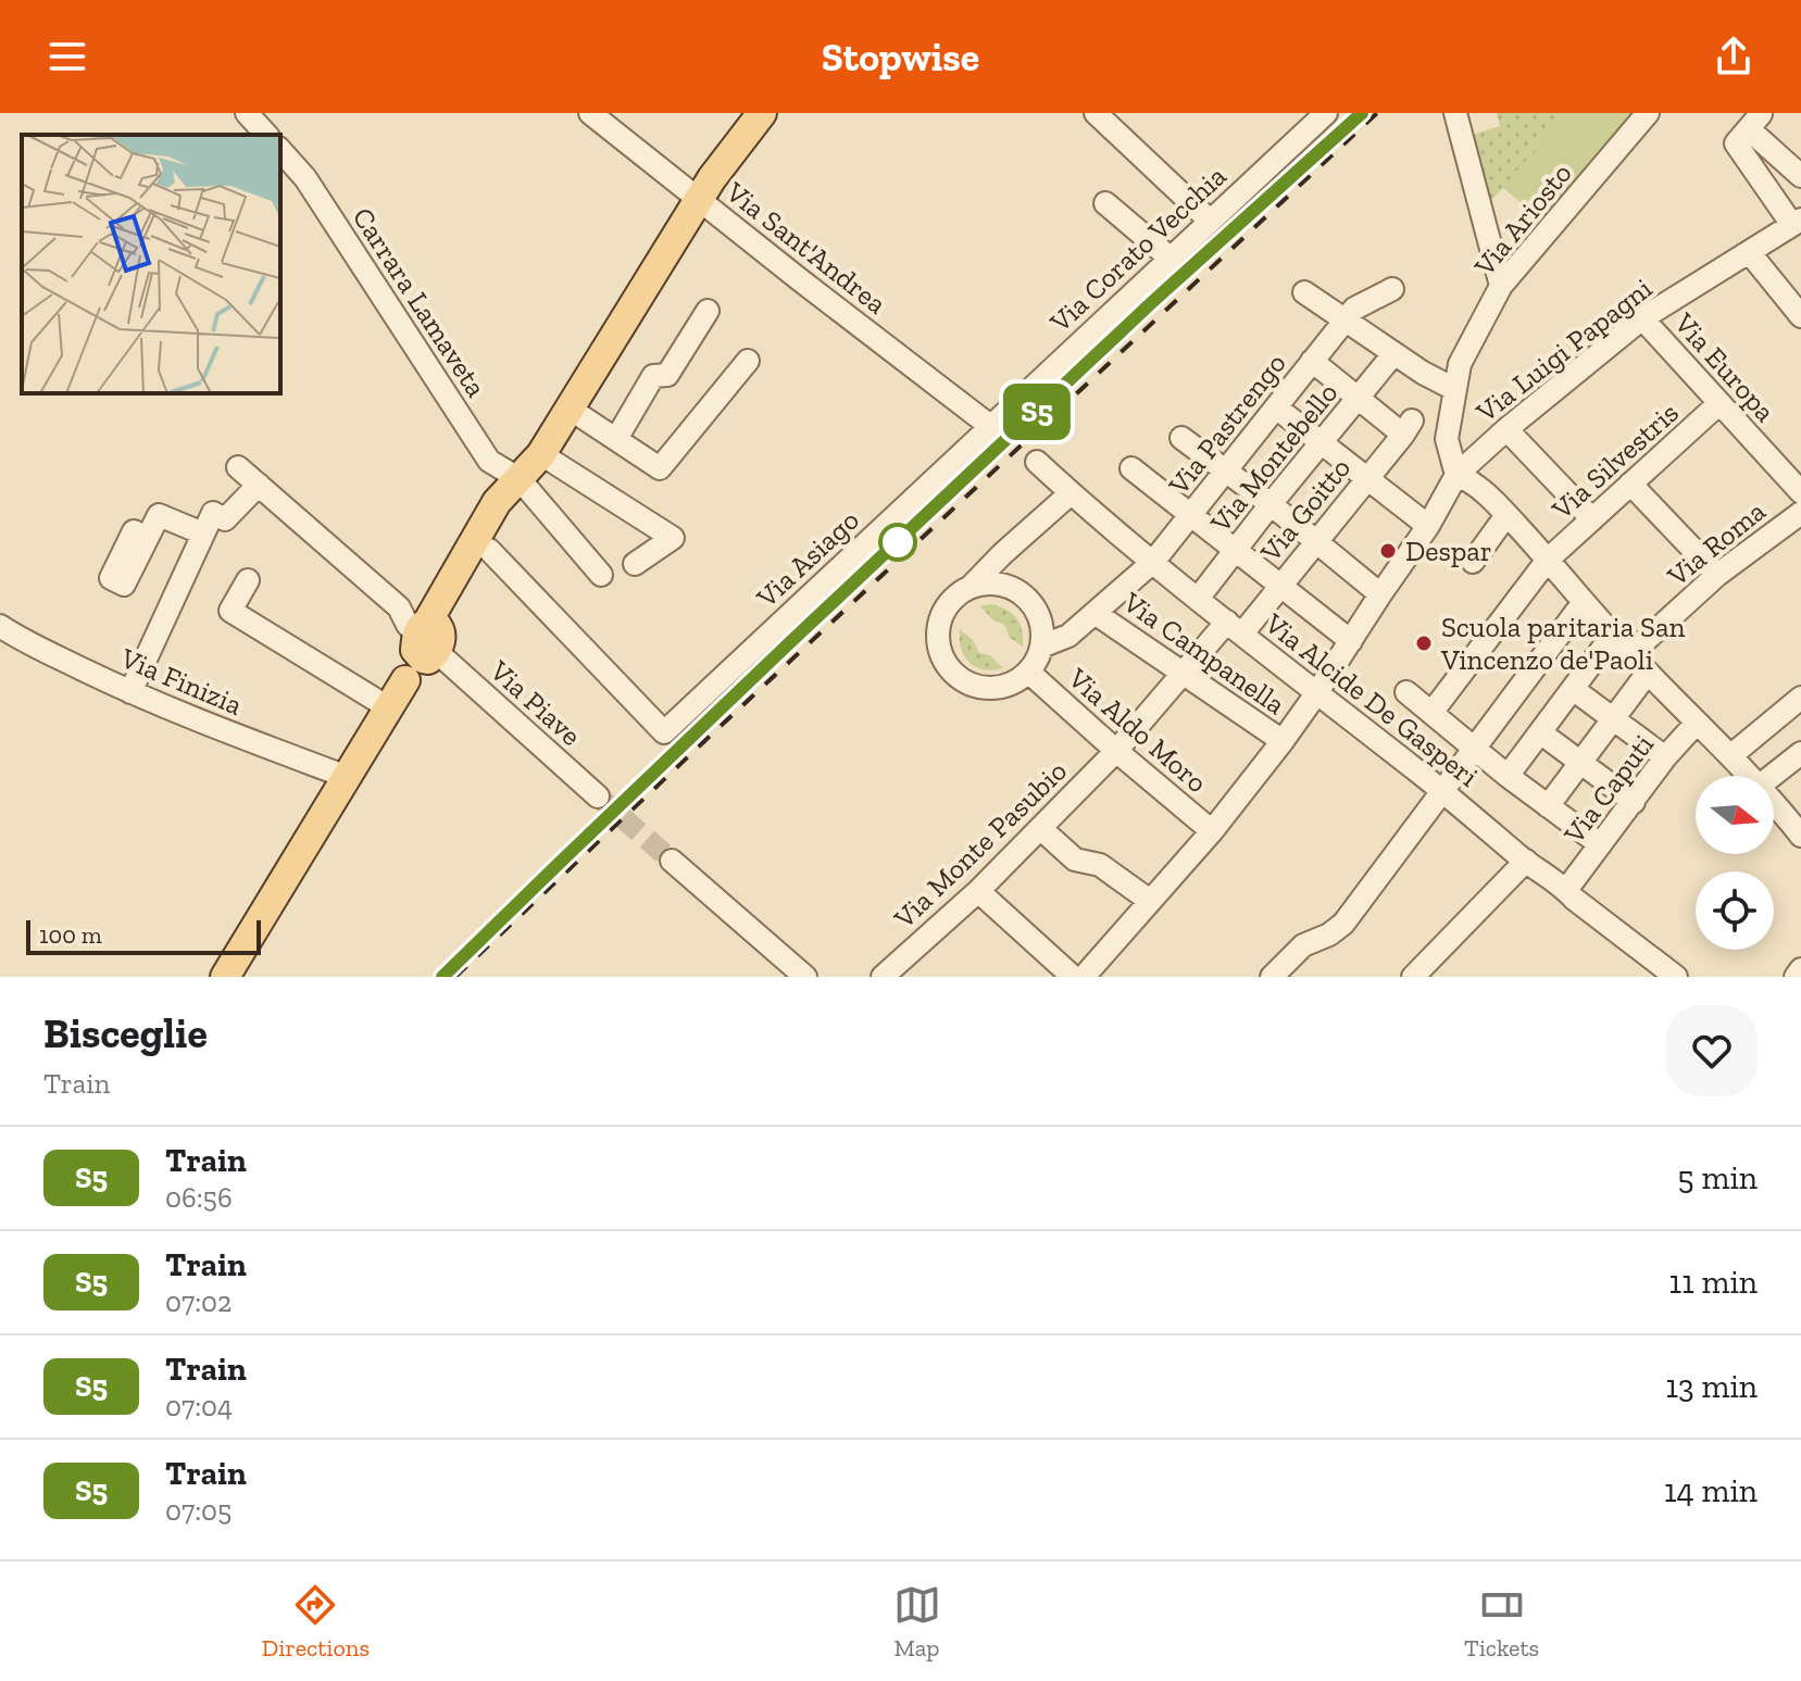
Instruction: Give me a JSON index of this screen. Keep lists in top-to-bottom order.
{
  "streets": {
    "street": [
      "Via Ariosto",
      "Via Sant'Andrea",
      "Via Corato Vecchia",
      "Carrara Lamaveta",
      "Via Luigi Papagni",
      "Via Europa",
      "Via Pastrengo",
      "Via Montebello",
      "Via Silvestris",
      "Via Goitto",
      "Via Roma",
      "Via Asiago",
      "Via Campanella",
      "Via Finizia",
      "Via Alcide De Gasperi",
      "Via Piave",
      "Via Aldo Moro",
      "Via Caputi",
      "Via Monte Pasubio"
    ]
  },
  "crossings": [
    ["Via Ariosto", "Via Luigi Papagni"],
    ["Via Sant'Andrea", "Via Corato Vecchia"],
    ["Via Sant'Andrea", "Via Asiago"],
    ["Via Corato Vecchia", "Via Asiago"],
    ["Via Luigi Papagni", "Via Europa"],
    ["Via Europa", "Via Silvestris"],
    ["Via Pastrengo", "Via Campanella"],
    ["Via Pastrengo", "Via Alcide De Gasperi"],
    ["Via Pastrengo", "Via Aldo Moro"],
    ["Via Montebello", "Via Goitto"],
    ["Via Montebello", "Via Alcide De Gasperi"],
    ["Via Goitto", "Via Campanella"],
    ["Via Goitto", "Via Alcide De Gasperi"],
    ["Via Goitto", "Via Monte Pasubio"],
    ["Via Campanella", "Via Monte Pasubio"],
    ["Via Alcide De Gasperi", "Via Caputi"],
    ["Via Aldo Moro", "Via Monte Pasubio"]
  ],
  "places": ["Despar", "Scuola paritaria San Vincenzo de'Paoli"],
  "scale_bar": "100 m",
  "north": "right",
  "page": {
    "header": "Stopwise",
    "on_map": "S5",
    "scale": "100 m",
    "heading": ["Bisceglie", "Train"],
    "list": [
      {
        "mark": "S5",
        "name": "Train",
        "note": "06:56",
        "value": "5 min"
      },
      {
        "mark": "S5",
        "name": "Train",
        "note": "07:02",
        "value": "11 min"
      },
      {
        "mark": "S5",
        "name": "Train",
        "note": "07:04",
        "value": "13 min"
      },
      {
        "mark": "S5",
        "name": "Train",
        "note": "07:05",
        "value": "14 min"
      }
    ],
    "tabs": ["Directions", "Map", "Tickets"]
  }
}
